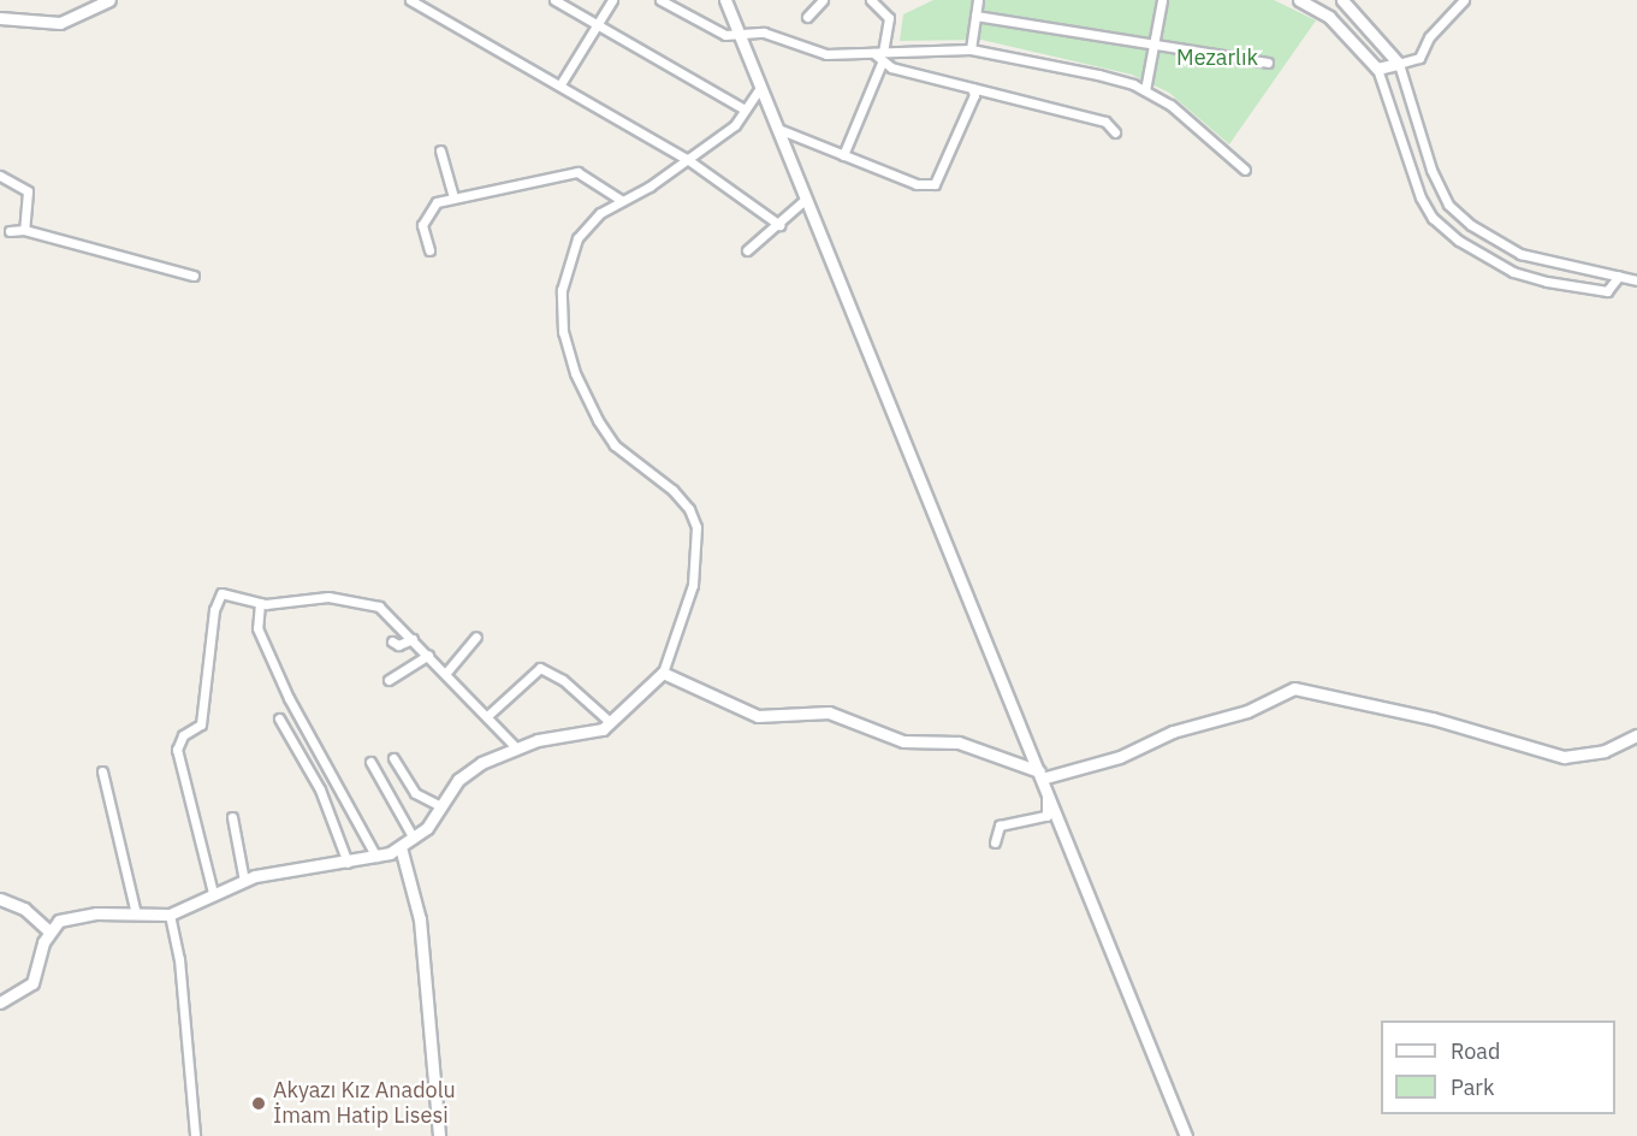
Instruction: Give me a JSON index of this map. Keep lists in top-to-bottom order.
{
  "parks": ["Mezarlık"],
  "places": ["Akyazı Kız Anadolu İmam Hatip Lisesi"],
  "legend": ["Road", "Park"]
}
